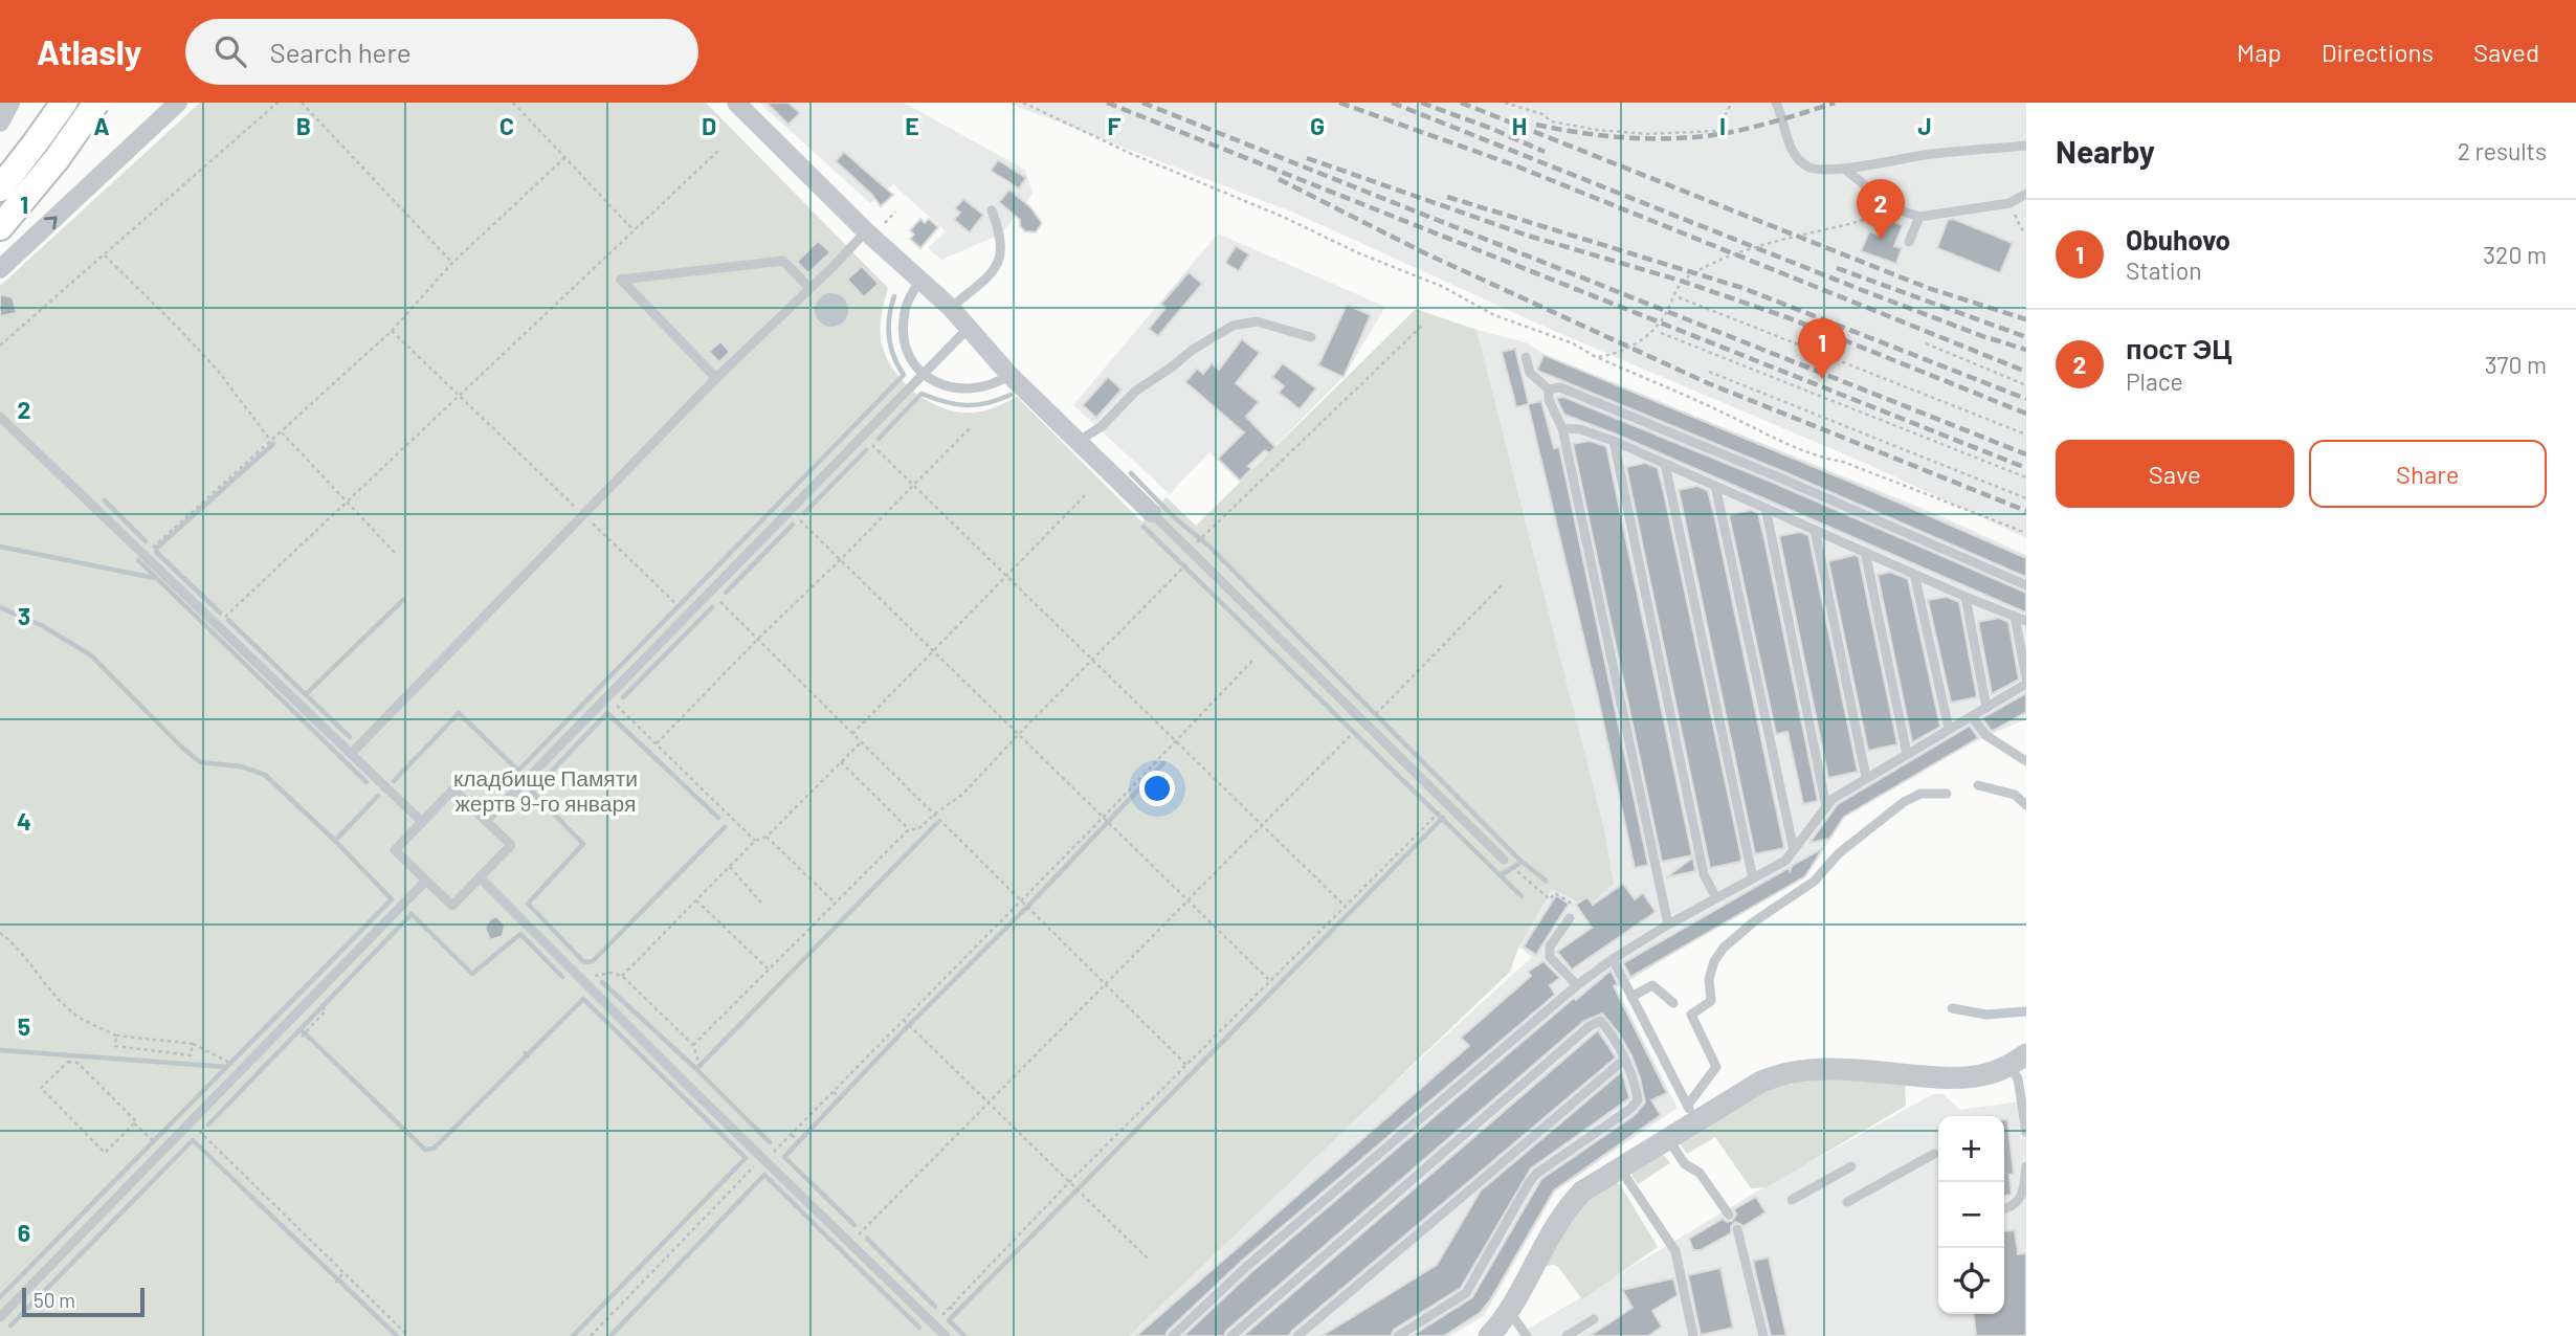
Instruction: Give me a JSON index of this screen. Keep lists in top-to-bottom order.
{
  "parks": ["кладбище Памяти жертв 9-го января"],
  "scale_bar": "50 m",
  "page": {
    "header": "Atlasly",
    "search": "Search here",
    "nav": ["Map", "Directions", "Saved"],
    "heading": ["Nearby", "2 results"],
    "pins": ["2", "1"],
    "list": [
      {
        "mark": "1",
        "name": "Obuhovo",
        "note": "Station",
        "value": "320 m"
      },
      {
        "mark": "2",
        "name": "пост ЭЦ",
        "note": "Place",
        "value": "370 m"
      }
    ],
    "buttons": ["Save", "Share"],
    "map_buttons": ["+", "−"],
    "scale": "50 m"
  },
  "grid": {
    "columns": [
      "A",
      "B",
      "C",
      "D",
      "E",
      "F",
      "G",
      "H",
      "I",
      "J"
    ],
    "rows": [
      "1",
      "2",
      "3",
      "4",
      "5",
      "6"
    ]
  }
}
